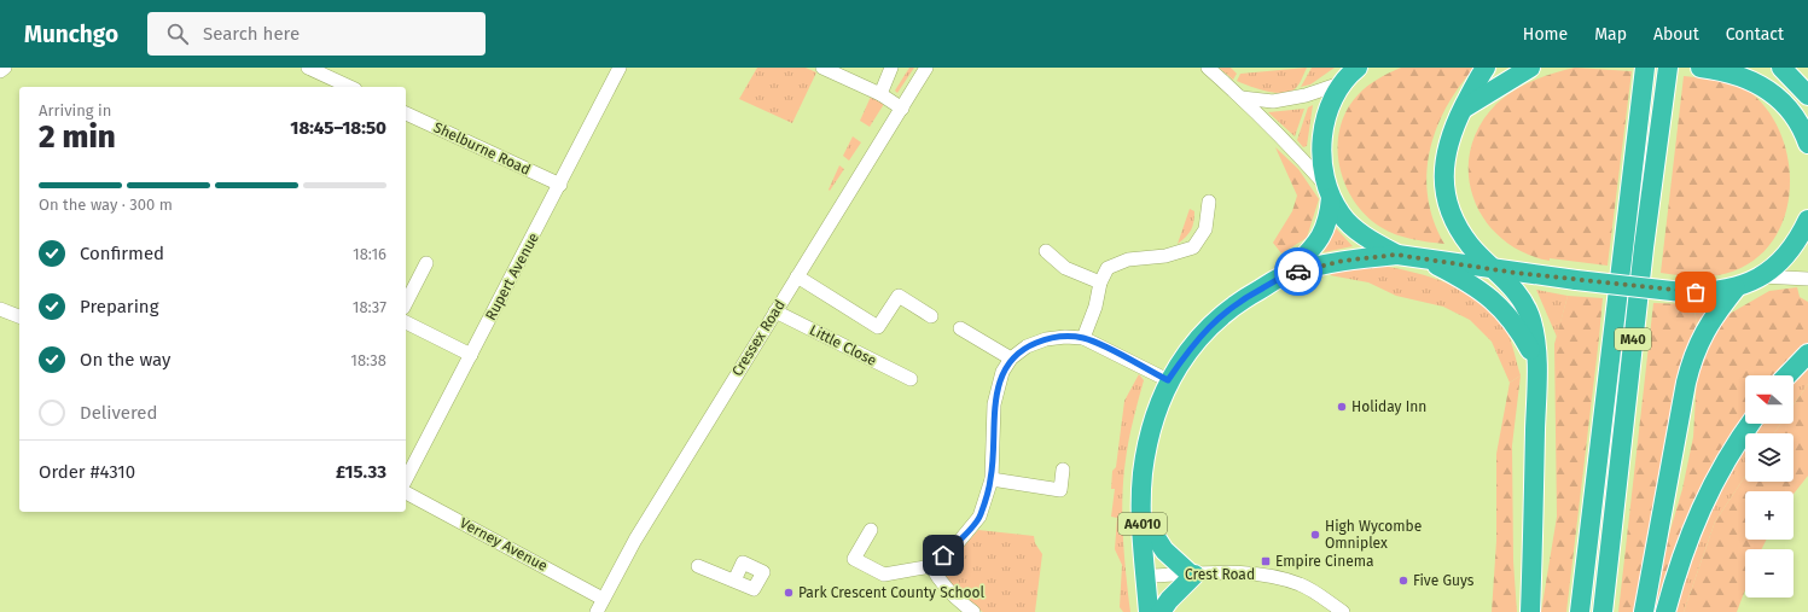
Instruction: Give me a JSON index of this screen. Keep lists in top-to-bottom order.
{
  "streets": {
    "highway": ["M40", "A4010"],
    "street": [
      "Shelburne Road",
      "Rupert Avenue",
      "Cressex Road",
      "Little Close",
      "Verney Avenue",
      "Crest Road"
    ]
  },
  "crossings": [
    ["Shelburne Road", "Rupert Avenue"],
    ["Cressex Road", "Little Close"],
    ["Cressex Road", "Verney Avenue"],
    ["A4010", "Crest Road"]
  ],
  "places": {
    "other": [
      "Holiday Inn",
      "High Wycombe Omniplex",
      "Five Guys",
      "Park Crescent County School"
    ],
    "transit": ["Empire Cinema"]
  },
  "north": "left",
  "page": {
    "header": "Munchgo",
    "search": "Search here",
    "nav": [
      "Home",
      "Map",
      "About",
      "Contact"
    ],
    "heading": ["2 min", "Arriving in", "18:45–18:50"],
    "panel": ["Order #4310", "£15.33"],
    "bar": "On the way · 300 m",
    "list": [
      ["Confirmed", "18:16"],
      ["Preparing", "18:37"],
      ["On the way", "18:38"],
      "Delivered"
    ],
    "map_buttons": ["+", "−"]
  }
}
